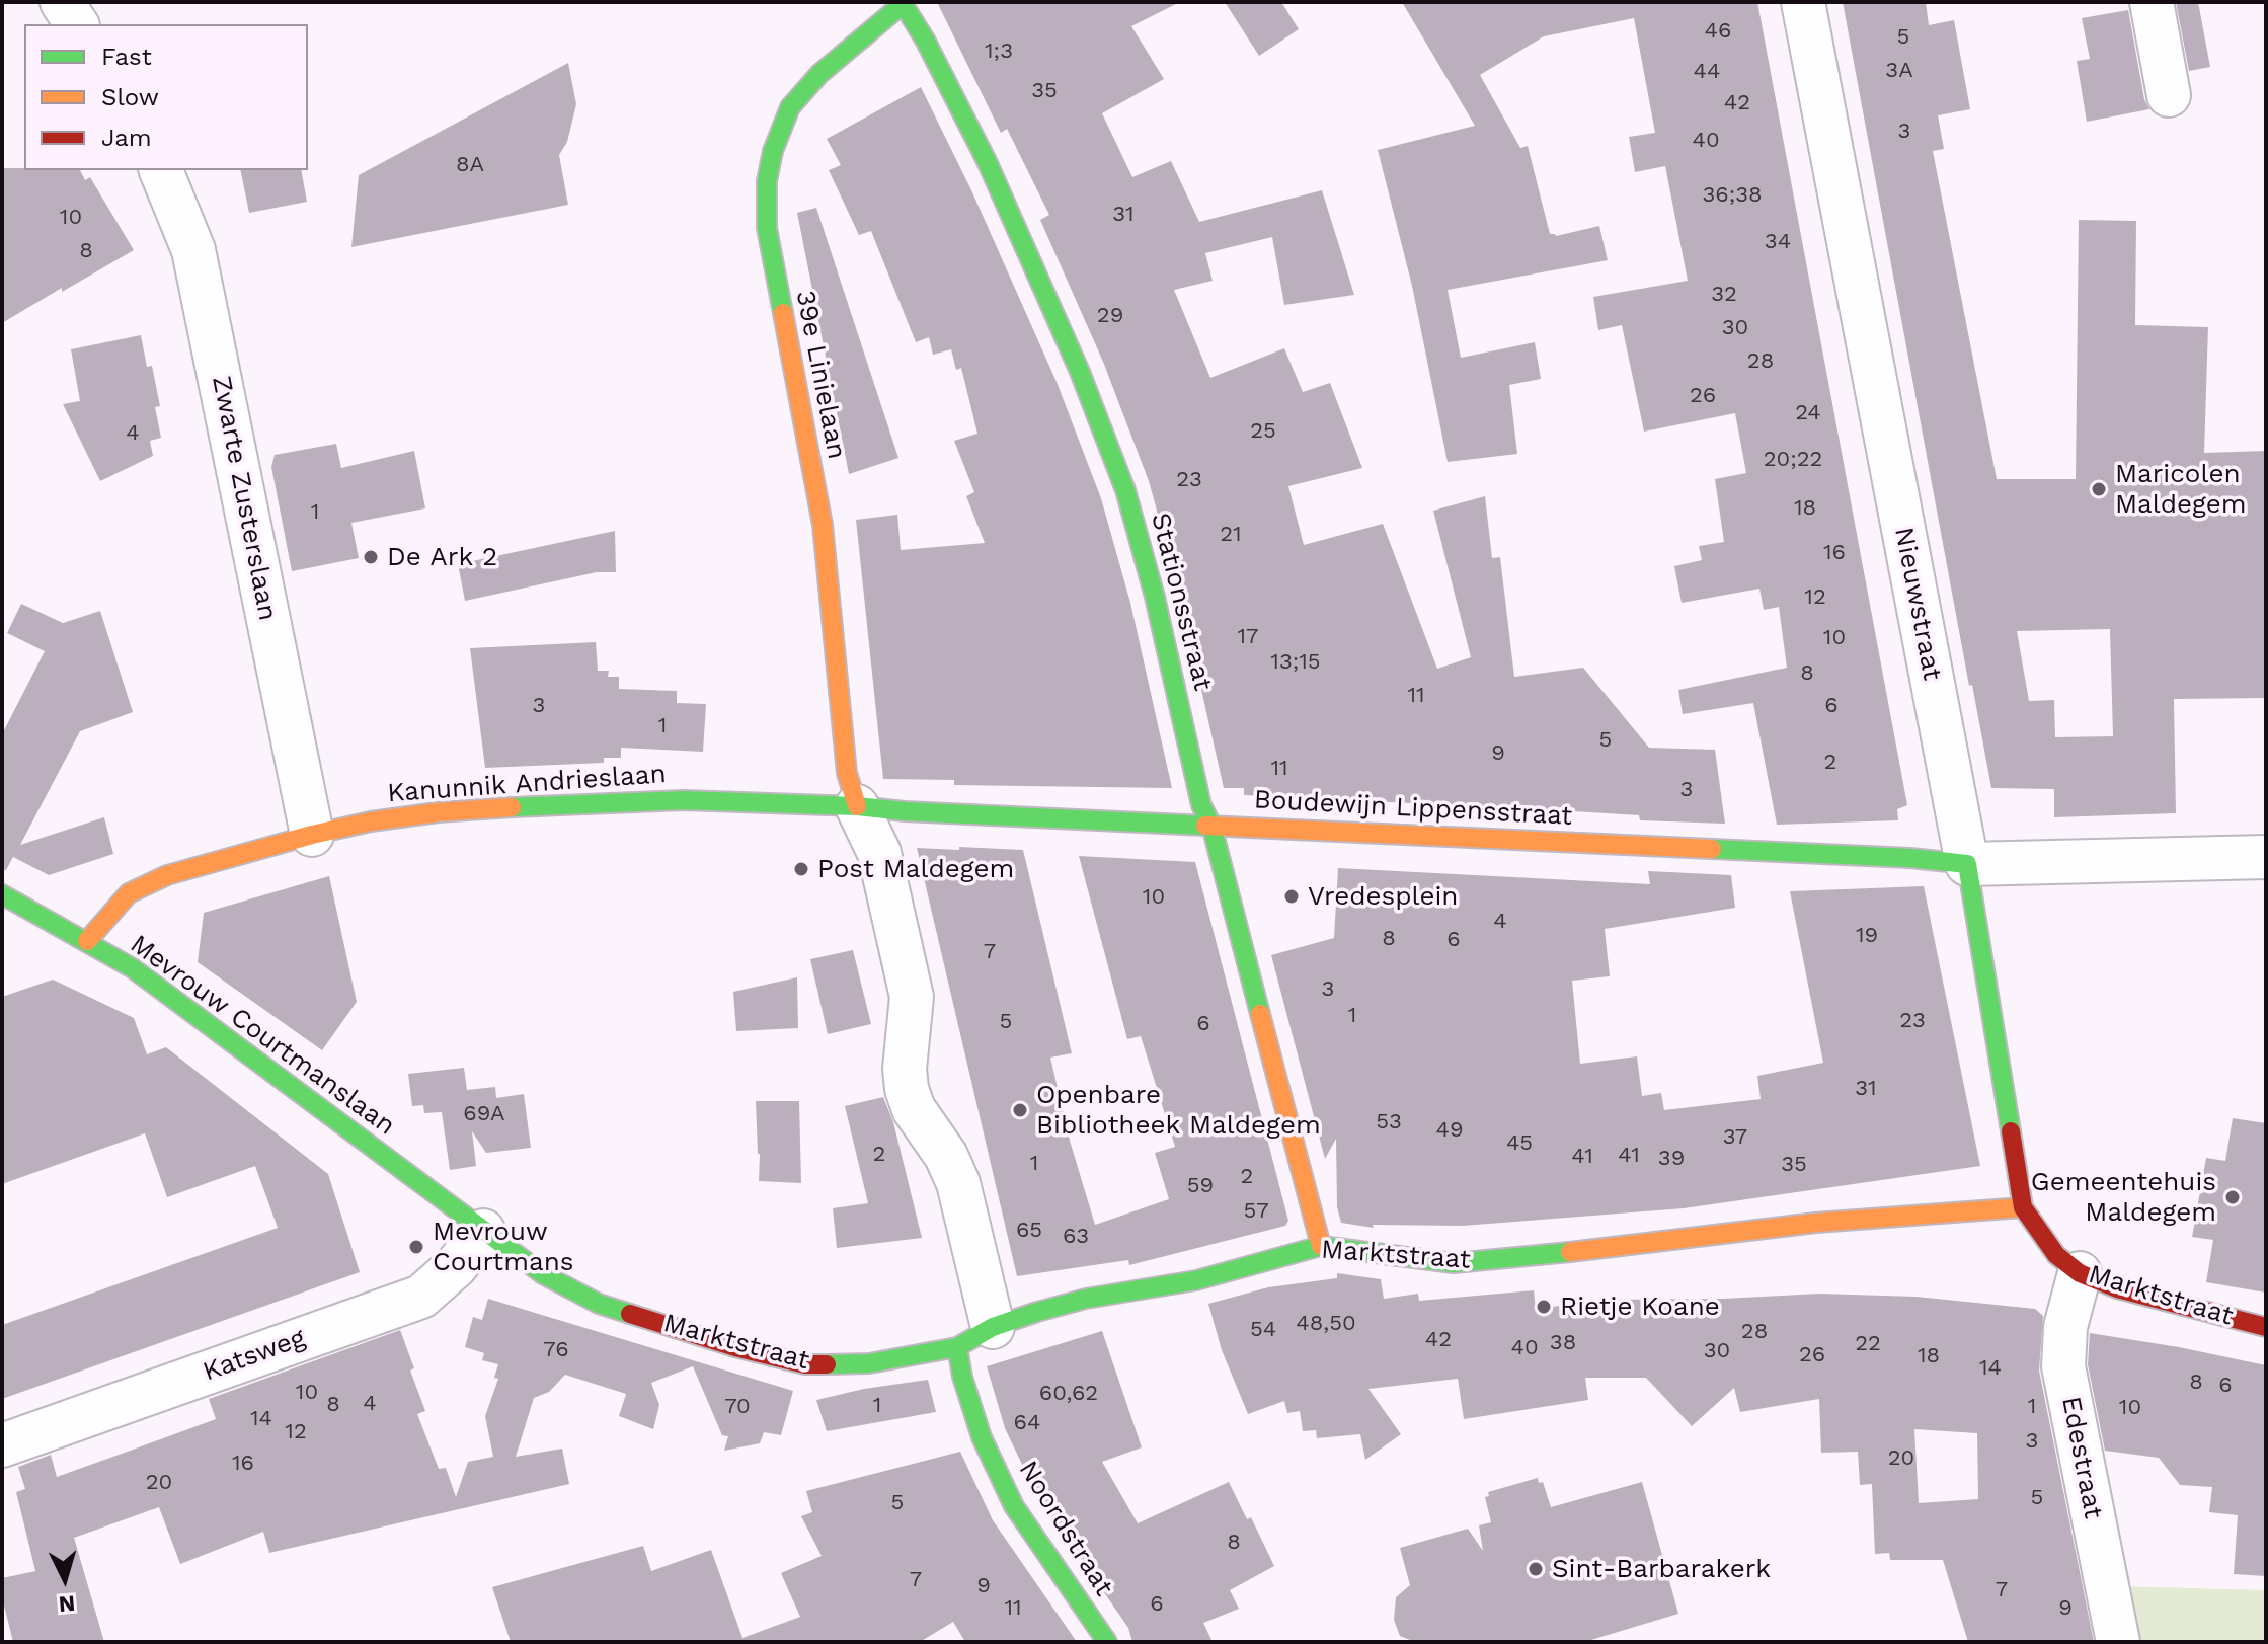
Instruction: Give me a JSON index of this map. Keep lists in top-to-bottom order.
{
  "streets": {
    "street": [
      "39e Linielaan",
      "Zwarte Zusterslaan",
      "Stationsstraat",
      "Nieuwstraat",
      "Kanunnik Andrieslaan",
      "Boudewijn Lippensstraat",
      "Mevrouw Courtmanslaan",
      "Marktstraat",
      "Katsweg",
      "Edestraat",
      "Noordstraat"
    ]
  },
  "crossings": [
    ["39e Linielaan", "Stationsstraat"],
    ["39e Linielaan", "Kanunnik Andrieslaan"],
    ["39e Linielaan", "Boudewijn Lippensstraat"],
    ["Zwarte Zusterslaan", "Kanunnik Andrieslaan"],
    ["Stationsstraat", "Boudewijn Lippensstraat"],
    ["Stationsstraat", "Marktstraat"],
    ["Nieuwstraat", "Boudewijn Lippensstraat"],
    ["Nieuwstraat", "Marktstraat"],
    ["Kanunnik Andrieslaan", "Boudewijn Lippensstraat"],
    ["Kanunnik Andrieslaan", "Mevrouw Courtmanslaan"],
    ["Mevrouw Courtmanslaan", "Marktstraat"],
    ["Mevrouw Courtmanslaan", "Katsweg"],
    ["Marktstraat", "Katsweg"],
    ["Marktstraat", "Edestraat"],
    ["Marktstraat", "Noordstraat"]
  ],
  "places": [
    "Maricolen Maldegem",
    "De Ark 2",
    "Post Maldegem",
    "Vredesplein",
    "Openbare Bibliotheek Maldegem",
    "Gemeentehuis Maldegem",
    "Mevrouw Courtmans",
    "Rietje Koane",
    "Sint-Barbarakerk"
  ],
  "house_numbers": [
    "46",
    "5",
    "1;3",
    "3A",
    "44",
    "35",
    "42",
    "3",
    "40",
    "8A",
    "36;38",
    "31",
    "10",
    "34",
    "8",
    "32",
    "29",
    "30",
    "28",
    "26",
    "24",
    "25",
    "4",
    "20;22",
    "23",
    "18",
    "1",
    "21",
    "16",
    "12",
    "17",
    "10",
    "13;15",
    "8",
    "11",
    "3",
    "6",
    "1",
    "5",
    "9",
    "2",
    "11",
    "3",
    "10",
    "4",
    "19",
    "8",
    "6",
    "7",
    "3",
    "1",
    "23",
    "5",
    "6",
    "31",
    "69A",
    "53",
    "49",
    "37",
    "45",
    "2",
    "41",
    "41",
    "39",
    "1",
    "35",
    "2",
    "59",
    "57",
    "65",
    "63",
    "48,50",
    "54",
    "28",
    "42",
    "38",
    "22",
    "40",
    "76",
    "30",
    "26",
    "18",
    "14",
    "8",
    "6",
    "10",
    "60,62",
    "4",
    "8",
    "1",
    "70",
    "1",
    "10",
    "14",
    "64",
    "12",
    "3",
    "20",
    "16",
    "20",
    "5",
    "5",
    "8",
    "7",
    "9",
    "7",
    "6",
    "11",
    "9"
  ],
  "legend": ["Fast", "Slow", "Jam"],
  "north": "bottom"
}
